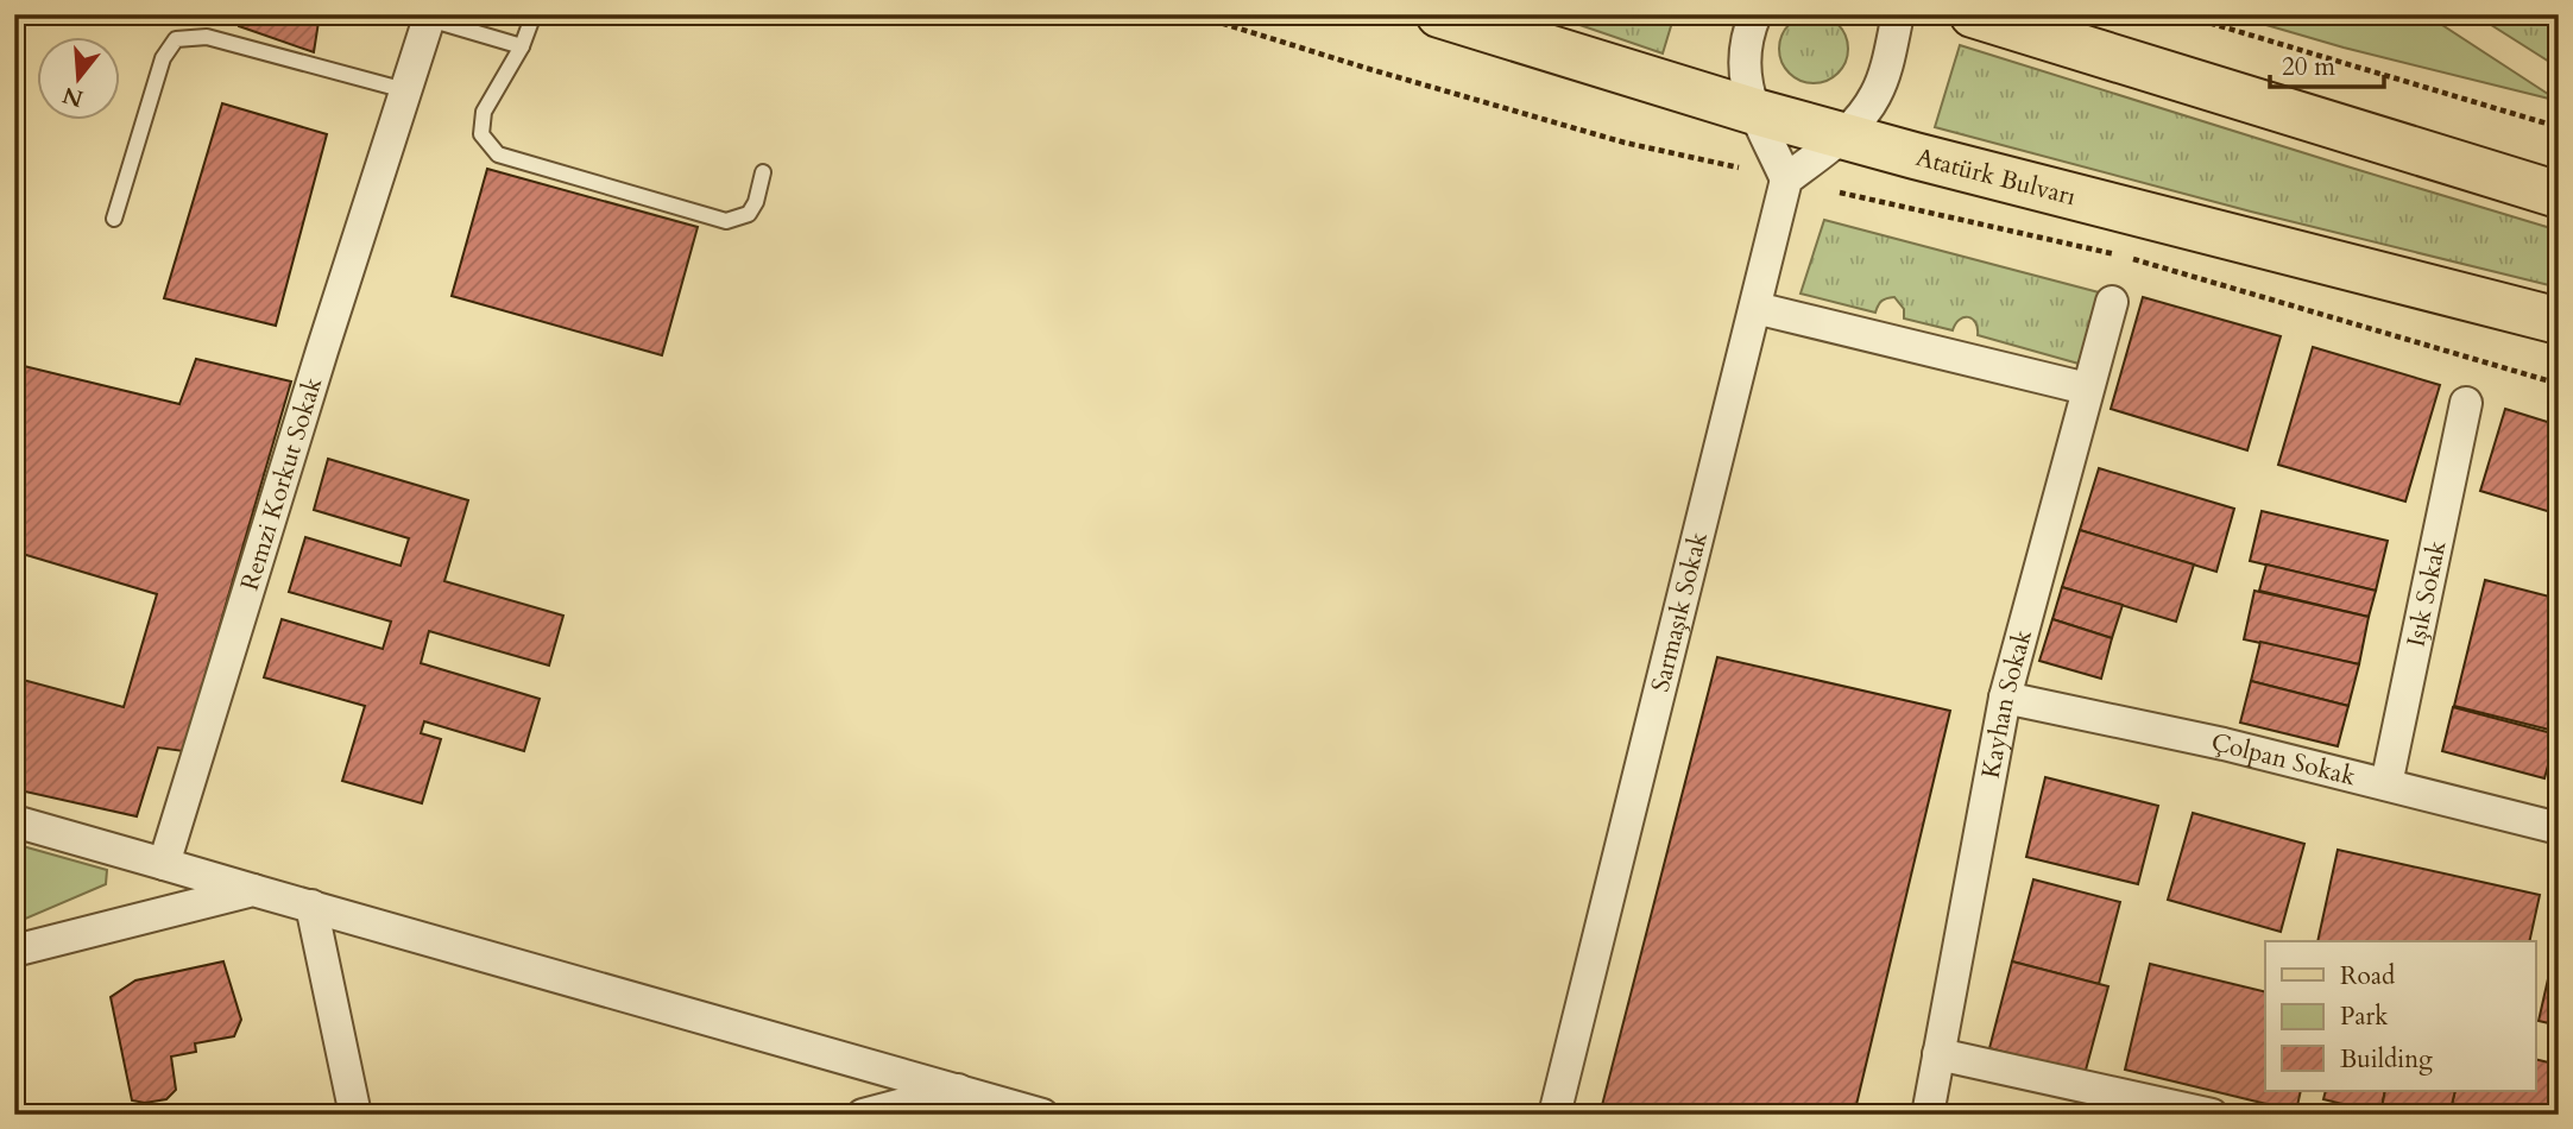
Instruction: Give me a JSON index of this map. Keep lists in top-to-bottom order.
{
  "streets": {
    "main road": ["Atatürk Bulvarı"],
    "street": [
      "Remzi Korkut Sokak",
      "Işık Sokak",
      "Sarmaşık Sokak",
      "Kayhan Sokak",
      "Çolpan Sokak"
    ]
  },
  "crossings": [
    ["Işık Sokak", "Çolpan Sokak"],
    ["Kayhan Sokak", "Çolpan Sokak"]
  ],
  "legend": ["Road", "Park", "Building"],
  "scale_bar": "20 m",
  "north": "bottom"
}
